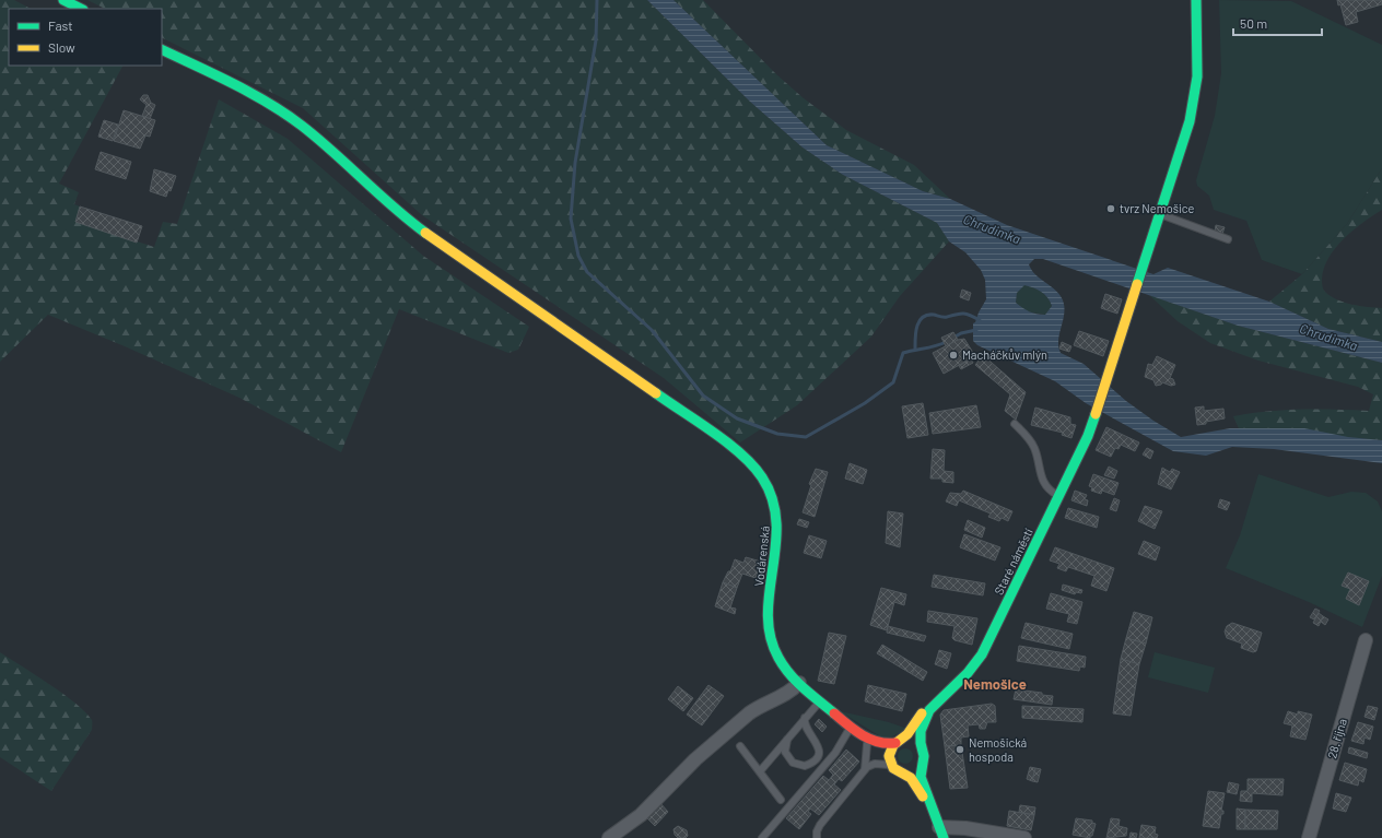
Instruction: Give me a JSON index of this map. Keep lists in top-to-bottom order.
{
  "streets": {
    "street": ["Vodárenská", "Staré náměstí", "28. října"]
  },
  "crossings": [
    ["Vodárenská", "Staré náměstí"]
  ],
  "districts": ["Nemošice"],
  "water": ["Chrudimka"],
  "places": ["tvrz Nemošice", "Macháčkův mlýn", "Nemošická hospoda"],
  "legend": ["Fast", "Slow"],
  "scale_bar": "50 m"
}
